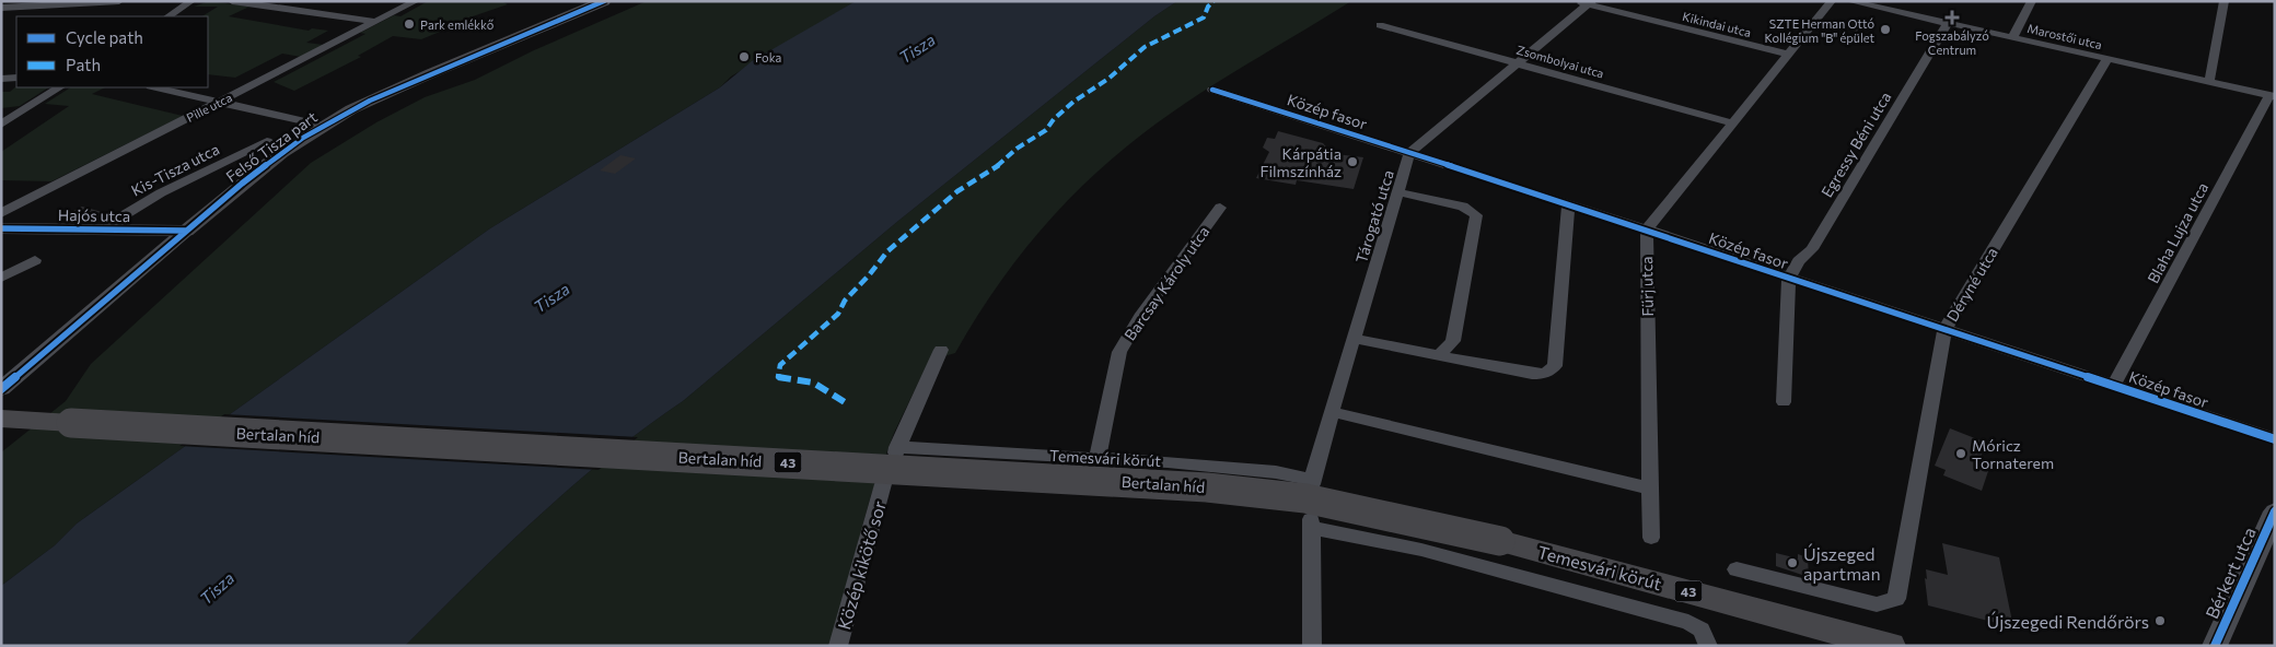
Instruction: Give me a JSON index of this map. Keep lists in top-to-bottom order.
{
  "streets": {
    "main road": [
      "Felső Tisza part",
      "Hajós utca",
      "Bertalan híd",
      "Temesvári körút",
      "43"
    ],
    "street": [
      "Kikindai utca",
      "Marostői utca",
      "Zsombolyai utca",
      "Pille utca",
      "Közép fasor",
      "Egressy Béni utca",
      "Kis-Tisza utca",
      "Tárogató utca",
      "Blaha Lujza utca",
      "Barcsay Károly utca",
      "Déryné utca",
      "Fürj utca",
      "Közép kikötő sor",
      "Bérkert utca"
    ]
  },
  "crossings": [
    ["Marostői utca", "Egressy Béni utca"],
    ["Marostői utca", "Blaha Lujza utca"],
    ["Marostői utca", "Déryné utca"],
    ["Közép fasor", "Egressy Béni utca"],
    ["Közép fasor", "Tárogató utca"],
    ["Közép fasor", "Blaha Lujza utca"],
    ["Közép fasor", "Déryné utca"],
    ["Közép fasor", "Fürj utca"],
    ["Felső Tisza part", "Hajós utca"],
    ["Kis-Tisza utca", "Hajós utca"],
    ["Tárogató utca", "Temesvári körút"],
    ["Barcsay Károly utca", "Temesvári körút"],
    ["Bertalan híd", "Temesvári körút"]
  ],
  "water": ["Tisza"],
  "places": {
    "health": ["Fogszabályzó Centrum"],
    "other": [
      "Park emlékkő",
      "SZTE Herman Ottó Kollégium \"B\" épület",
      "Foka",
      "Kárpátia Filmszínház",
      "Móricz Tornaterem",
      "Újszeged apartman",
      "Újszegedi Rendőrörs"
    ]
  },
  "legend": ["Cycle path", "Path"]
}
